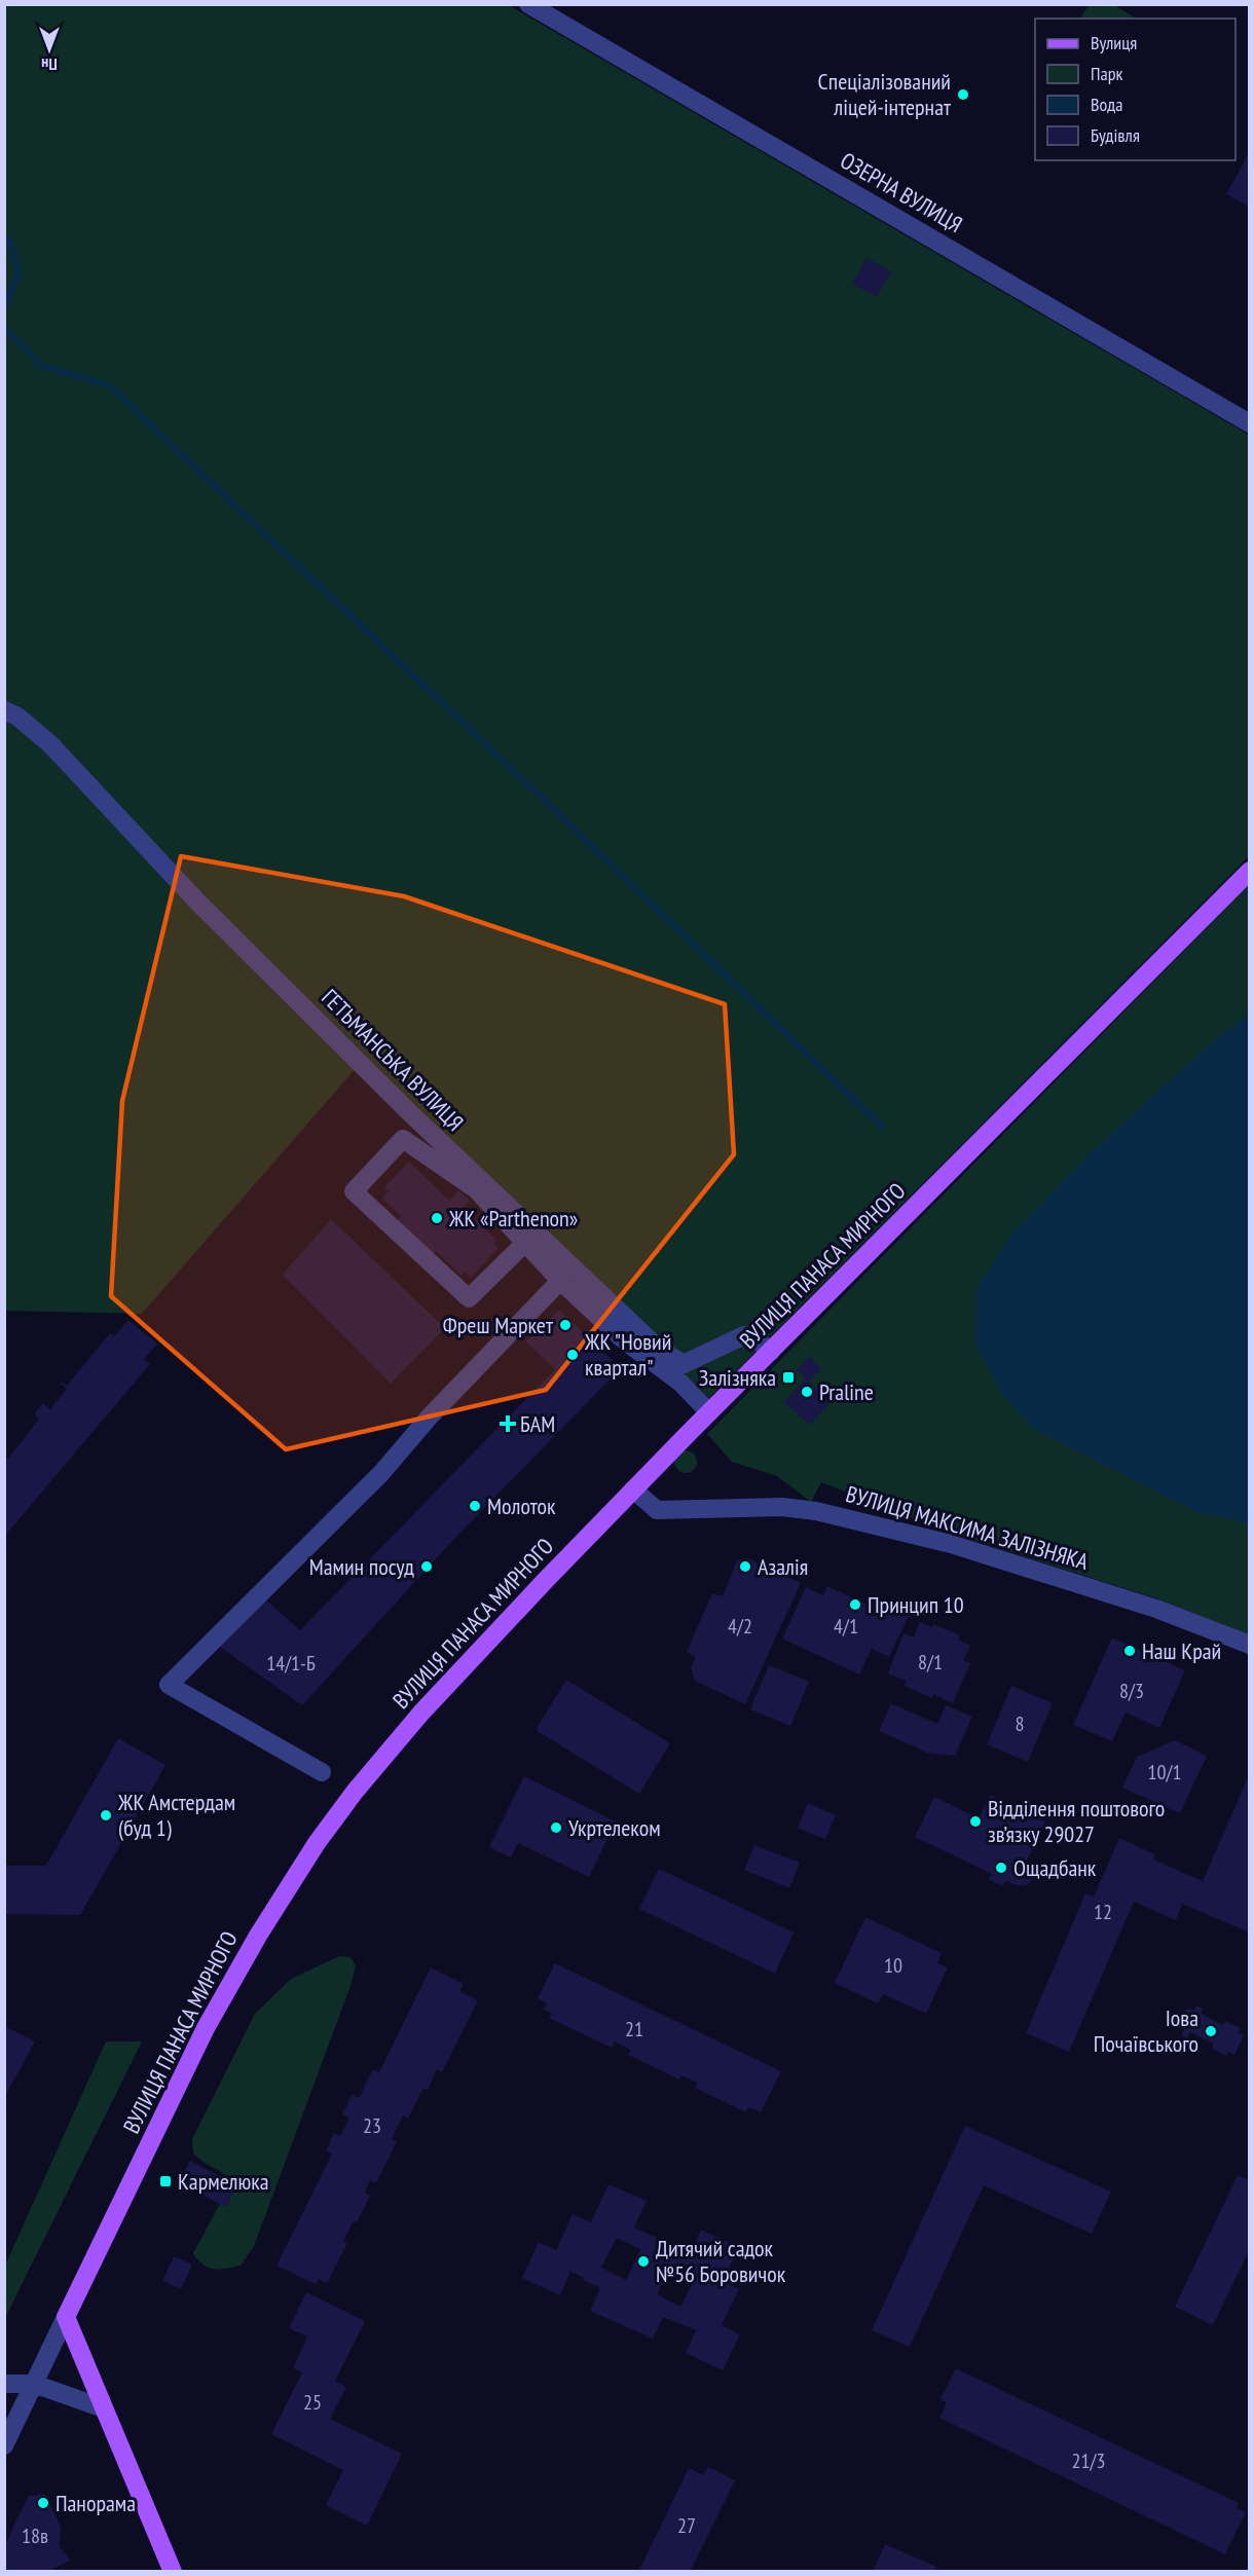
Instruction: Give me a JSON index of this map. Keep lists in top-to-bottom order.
{
  "streets": {
    "main road": ["ВУЛИЦЯ ПАНАСА МИРНОГО"],
    "street": ["ОЗЕРНА ВУЛИЦЯ", "ГЕТЬМАНСЬКА ВУЛИЦЯ", "ВУЛИЦЯ МАКСИМА ЗАЛІЗНЯКА"]
  },
  "crossings": [
    ["ГЕТЬМАНСЬКА ВУЛИЦЯ", "ВУЛИЦЯ ПАНАСА МИРНОГО"],
    ["ВУЛИЦЯ ПАНАСА МИРНОГО", "ВУЛИЦЯ МАКСИМА ЗАЛІЗНЯКА"]
  ],
  "places": {
    "other": [
      "Спеціалізований ліцей-інтернат",
      "ЖК «Parthenon»",
      "Фреш Маркет",
      "ЖК \"Новий квартал\"",
      "Praline",
      "Молоток",
      "Мамин посуд",
      "Азалія",
      "Принцип 10",
      "Наш Край",
      "ЖК Амстердам (буд 1)",
      "Відділення поштового зв’язку 29027",
      "Укртелеком",
      "Ощадбанк",
      "Іова Почаївського",
      "Дитячий садок №56 Боровичок",
      "Панорама"
    ],
    "transit": ["Залізняка", "Кармелюка"],
    "health": ["БАМ"]
  },
  "house_numbers": [
    "4/2",
    "4/1",
    "8/1",
    "14/1-Б",
    "8/3",
    "8",
    "10/1",
    "12",
    "10",
    "21",
    "23",
    "25",
    "21/3",
    "27",
    "18в"
  ],
  "legend": [
    "Вулиця",
    "Парк",
    "Вода",
    "Будівля"
  ],
  "north": "bottom"
}
